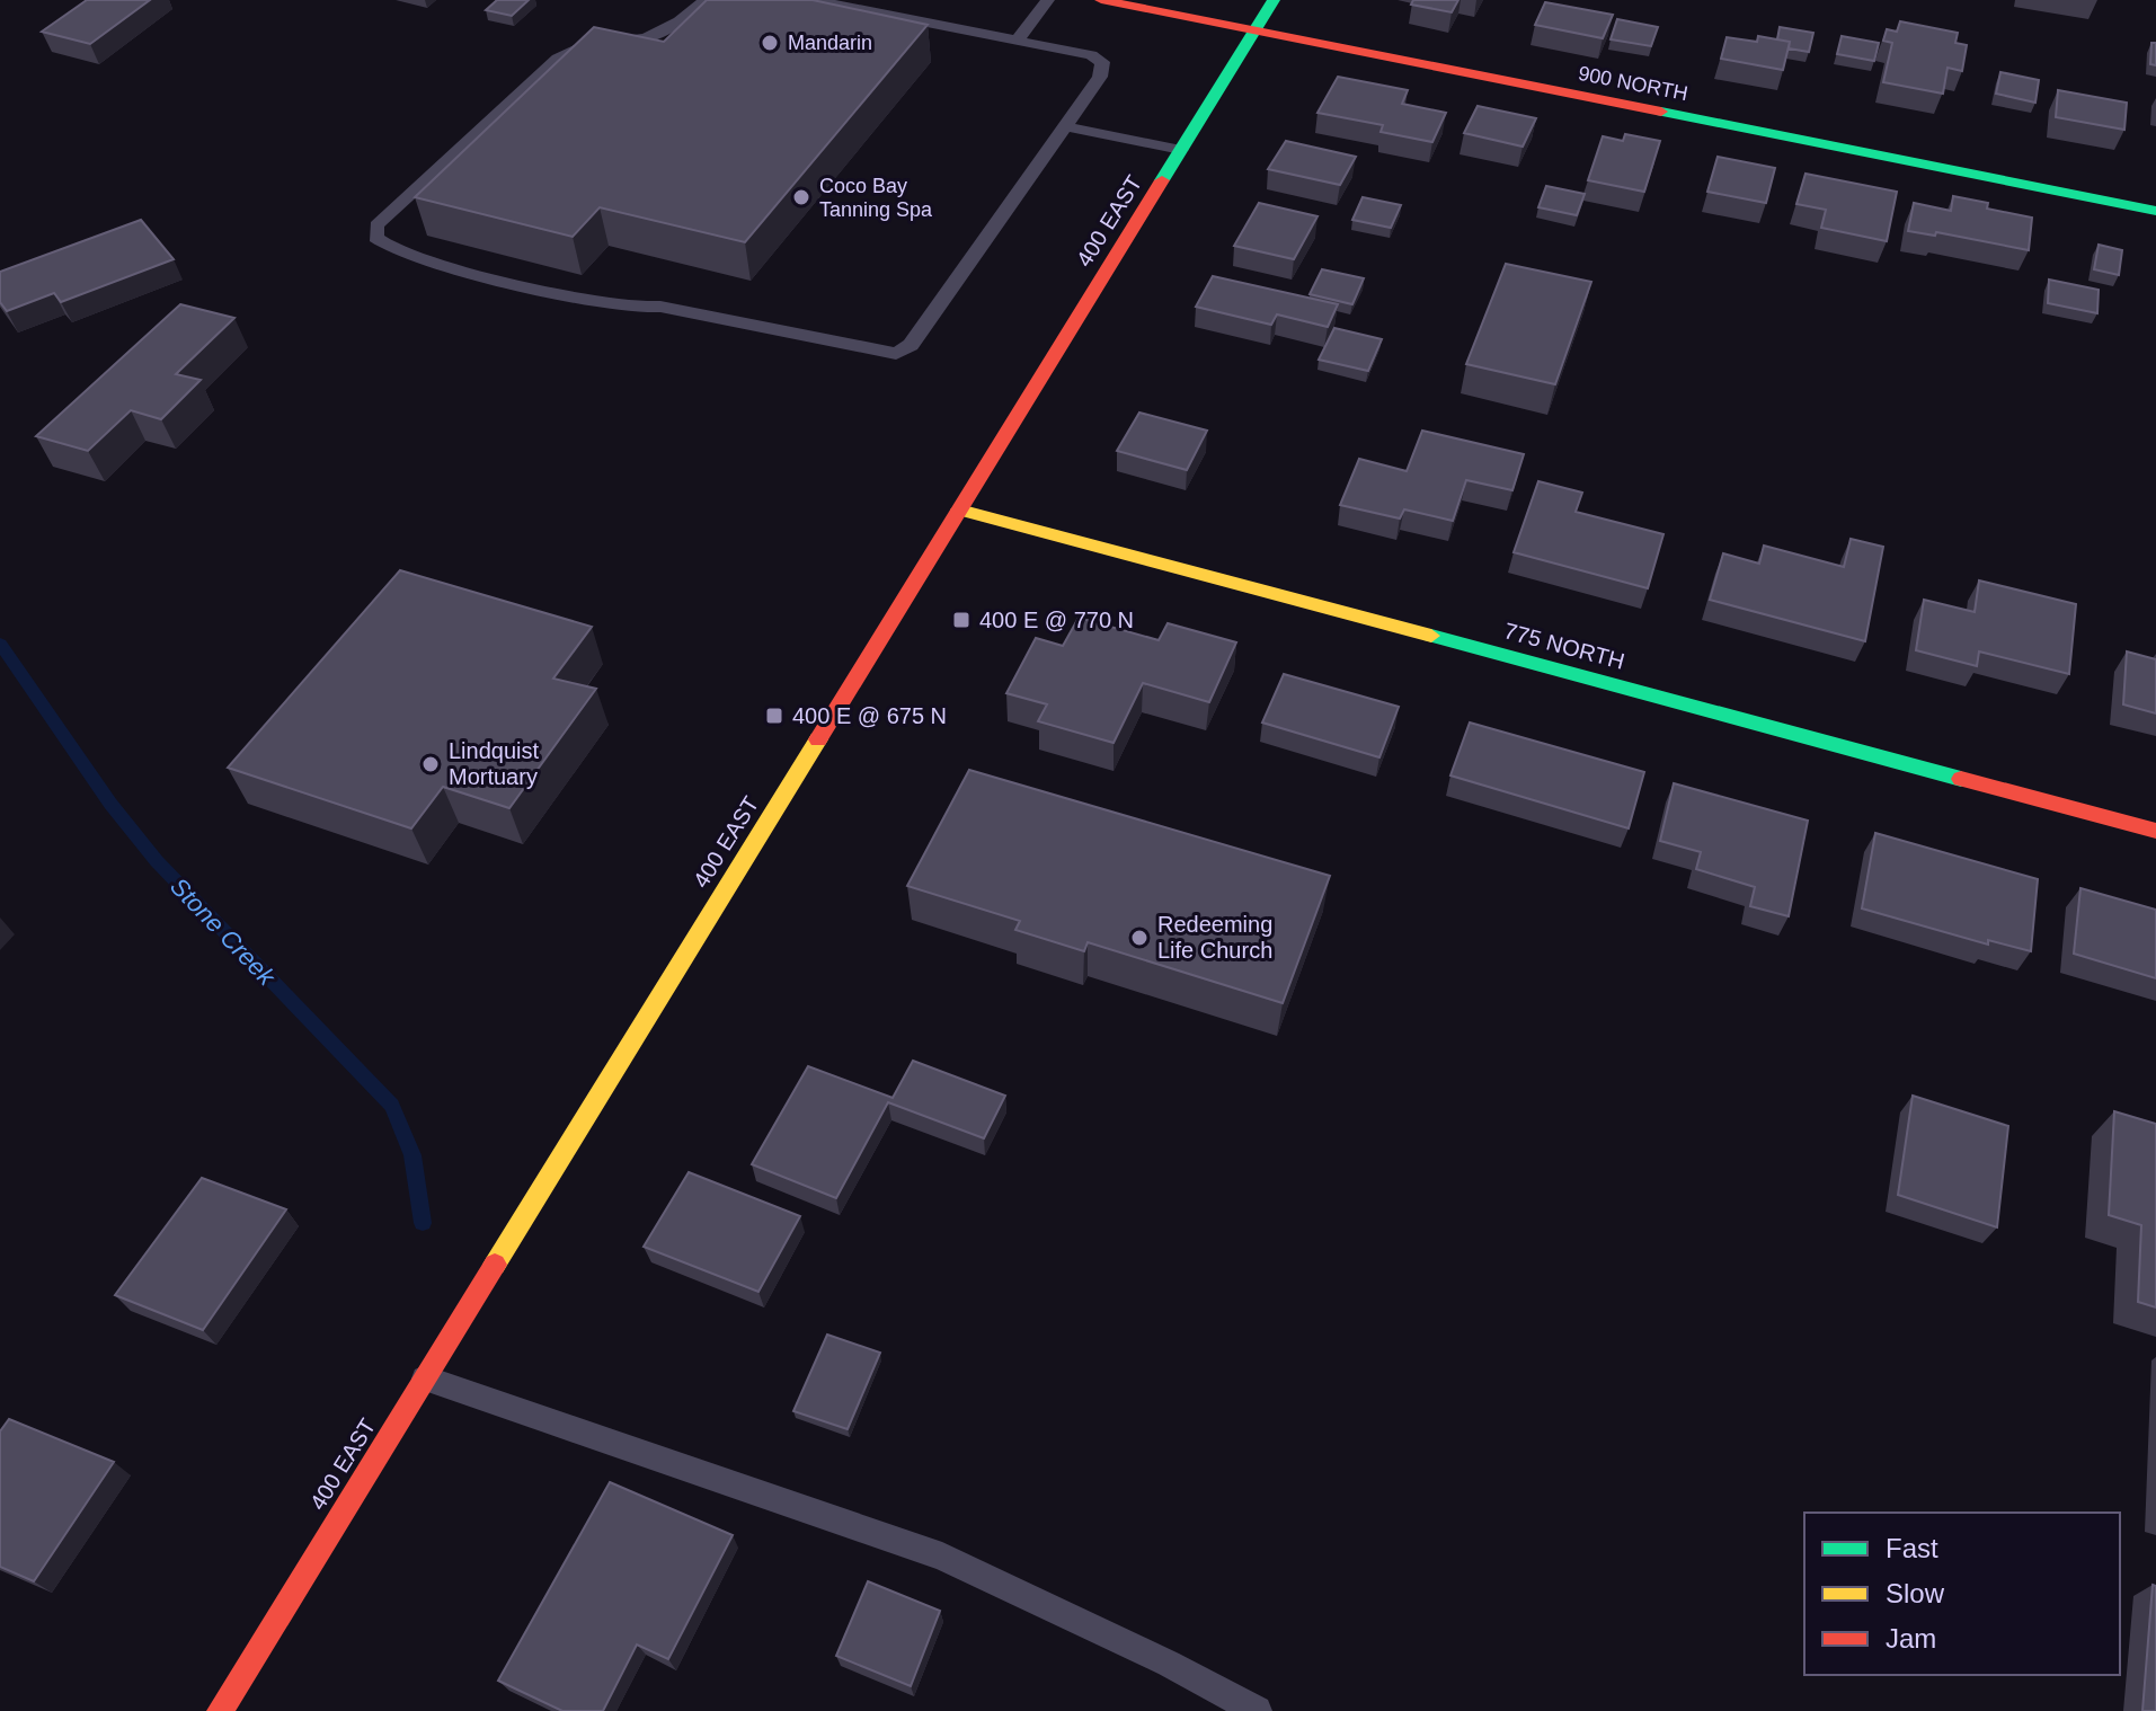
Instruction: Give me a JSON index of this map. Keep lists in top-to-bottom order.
{
  "streets": {
    "street": ["900 NORTH", "400 EAST", "775 NORTH"]
  },
  "crossings": [
    ["900 NORTH", "400 EAST"],
    ["400 EAST", "775 NORTH"]
  ],
  "water": ["Stone Creek"],
  "places": {
    "other": [
      "Mandarin",
      "Coco Bay Tanning Spa",
      "Lindquist Mortuary",
      "Redeeming Life Church"
    ],
    "transit": ["400 E @ 770 N", "400 E @ 675 N"]
  },
  "legend": ["Fast", "Slow", "Jam"]
}
